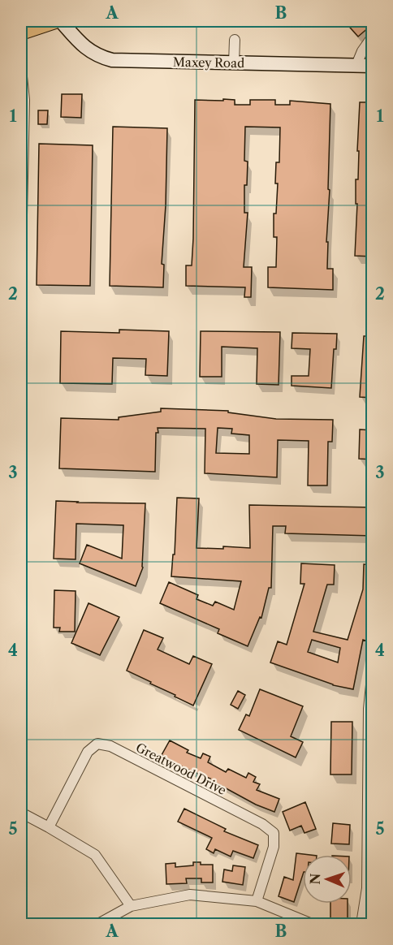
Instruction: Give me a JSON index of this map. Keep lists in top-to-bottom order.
{
  "streets": {
    "street": ["Maxey Road", "Greatwood Drive"]
  },
  "north": "left",
  "grid": {
    "columns": ["A", "B"],
    "rows": [
      "1",
      "2",
      "3",
      "4",
      "5"
    ]
  }
}
